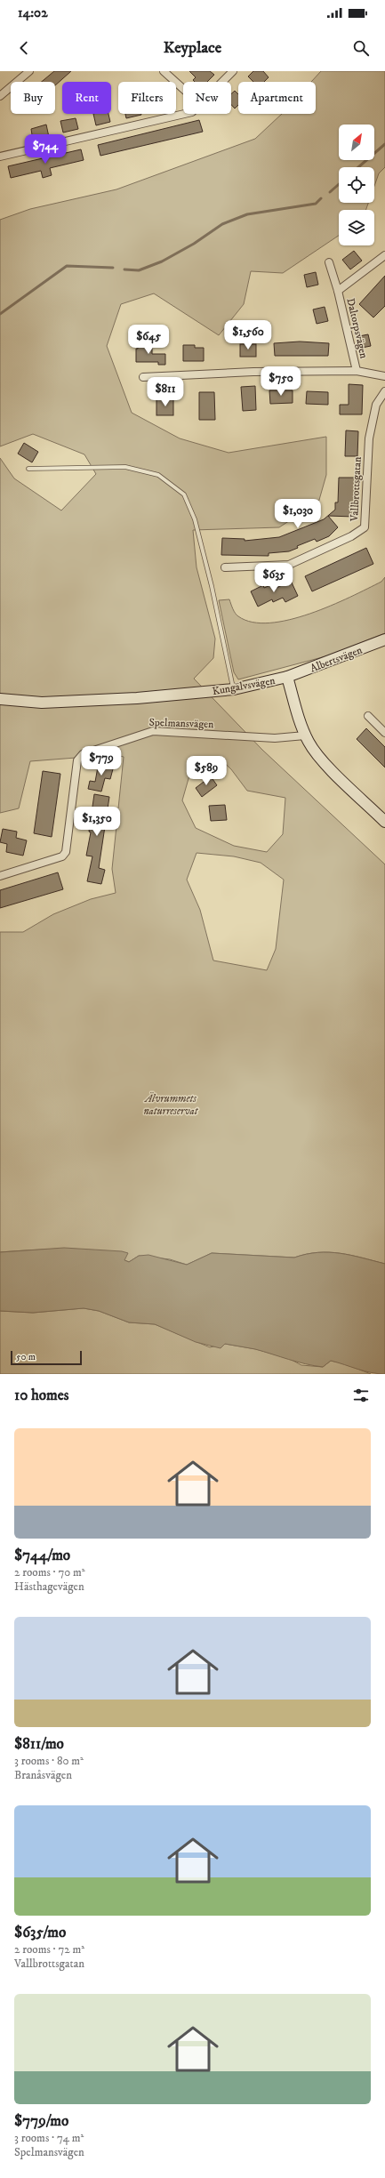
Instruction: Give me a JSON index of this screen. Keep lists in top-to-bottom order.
{
  "streets": {
    "street": [
      "Daltorpsvägen",
      "Vallbrottsgatan",
      "Albertsvägen",
      "Kungälvsvägen",
      "Spelmansvägen"
    ]
  },
  "crossings": [
    ["Albertsvägen", "Kungälvsvägen"],
    ["Kungälvsvägen", "Spelmansvägen"]
  ],
  "parks": ["Älvrummets naturreservat"],
  "scale_bar": "50 m",
  "north": "top right",
  "page": {
    "status": "14:02",
    "header": "Keyplace",
    "chip": [
      "Buy",
      "Rent",
      "Filters",
      "New",
      "Apartment"
    ],
    "price": [
      "$744",
      "$1,560",
      "$645",
      "$750",
      "$811",
      "$1,030",
      "$635",
      "$779",
      "$589",
      "$1,350"
    ],
    "scale": "50 m",
    "heading": "10 homes",
    "list": [
      {
        "name": "$744/mo",
        "note": "2 rooms · 70 m² · Hästhagevägen"
      },
      {
        "name": "$811/mo",
        "note": "3 rooms · 80 m² · Branåsvägen"
      },
      {
        "name": "$635/mo",
        "note": "2 rooms · 72 m² · Vallbrottsgatan"
      },
      {
        "name": "$779/mo",
        "note": "3 rooms · 74 m² · Spelmansvägen"
      }
    ]
  }
}
